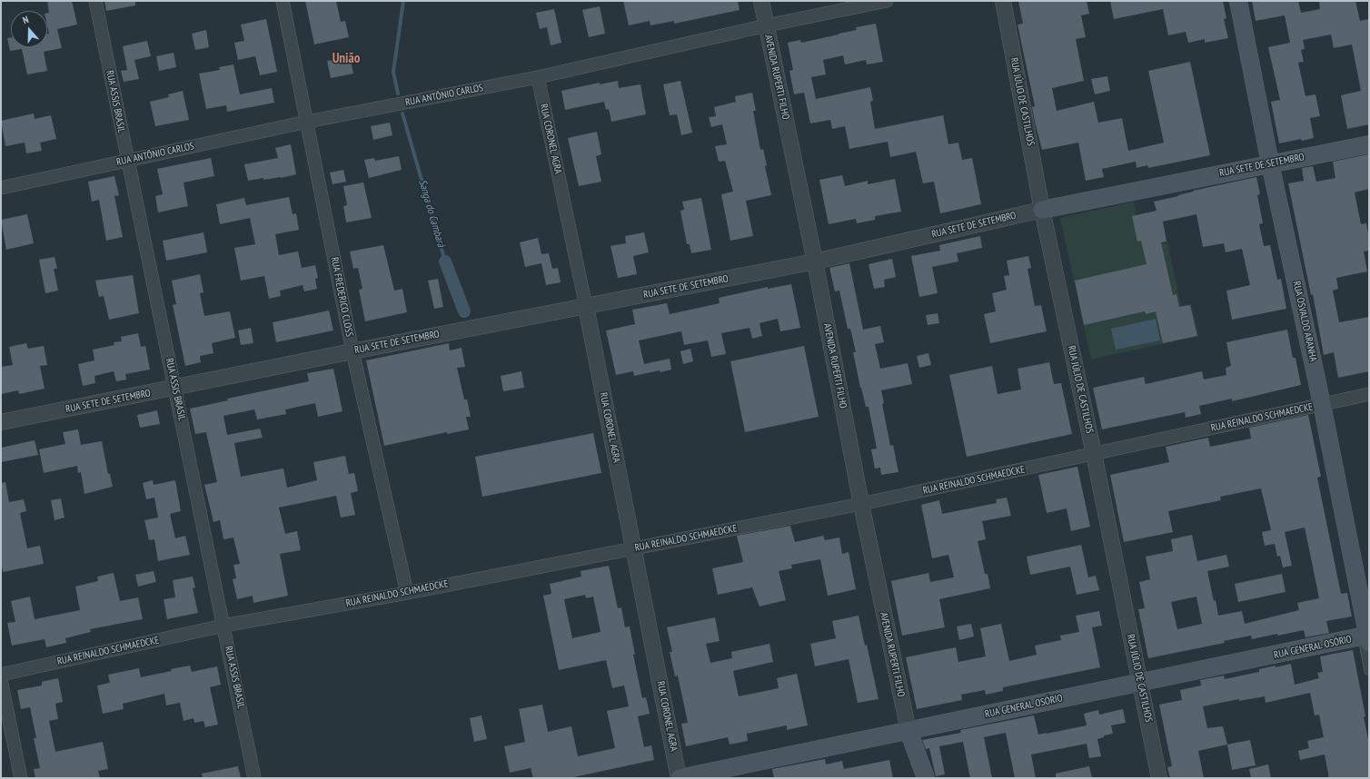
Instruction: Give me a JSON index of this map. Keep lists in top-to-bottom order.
{
  "streets": {
    "main road": [
      "AVENIDA RUPERTI FILHO",
      "RUA SETE DE SETEMBRO",
      "RUA OSVALDO ARANHA",
      "RUA GENERAL OSÓRIO"
    ],
    "street": [
      "RUA ANTÔNIO CARLOS",
      "RUA ASSIS BRASIL",
      "RUA JÚLIO DE CASTILHOS",
      "RUA CORONEL AGRA",
      "RUA FREDERICO CLOSS",
      "RUA REINALDO SCHMAEDCKE"
    ]
  },
  "crossings": [
    ["AVENIDA RUPERTI FILHO", "RUA ANTÔNIO CARLOS"],
    ["AVENIDA RUPERTI FILHO", "RUA SETE DE SETEMBRO"],
    ["AVENIDA RUPERTI FILHO", "RUA REINALDO SCHMAEDCKE"],
    ["AVENIDA RUPERTI FILHO", "RUA GENERAL OSÓRIO"],
    ["RUA ANTÔNIO CARLOS", "RUA ASSIS BRASIL"],
    ["RUA ANTÔNIO CARLOS", "RUA CORONEL AGRA"],
    ["RUA ANTÔNIO CARLOS", "RUA FREDERICO CLOSS"],
    ["RUA ASSIS BRASIL", "RUA SETE DE SETEMBRO"],
    ["RUA ASSIS BRASIL", "RUA REINALDO SCHMAEDCKE"],
    ["RUA JÚLIO DE CASTILHOS", "RUA SETE DE SETEMBRO"],
    ["RUA JÚLIO DE CASTILHOS", "RUA REINALDO SCHMAEDCKE"],
    ["RUA JÚLIO DE CASTILHOS", "RUA GENERAL OSÓRIO"],
    ["RUA CORONEL AGRA", "RUA SETE DE SETEMBRO"],
    ["RUA CORONEL AGRA", "RUA REINALDO SCHMAEDCKE"],
    ["RUA CORONEL AGRA", "RUA GENERAL OSÓRIO"],
    ["RUA SETE DE SETEMBRO", "RUA FREDERICO CLOSS"],
    ["RUA SETE DE SETEMBRO", "RUA OSVALDO ARANHA"],
    ["RUA FREDERICO CLOSS", "RUA REINALDO SCHMAEDCKE"],
    ["RUA OSVALDO ARANHA", "RUA REINALDO SCHMAEDCKE"],
    ["RUA OSVALDO ARANHA", "RUA GENERAL OSÓRIO"]
  ],
  "districts": ["União"],
  "water": ["Sanga do Cambará"],
  "north": "top"
}
